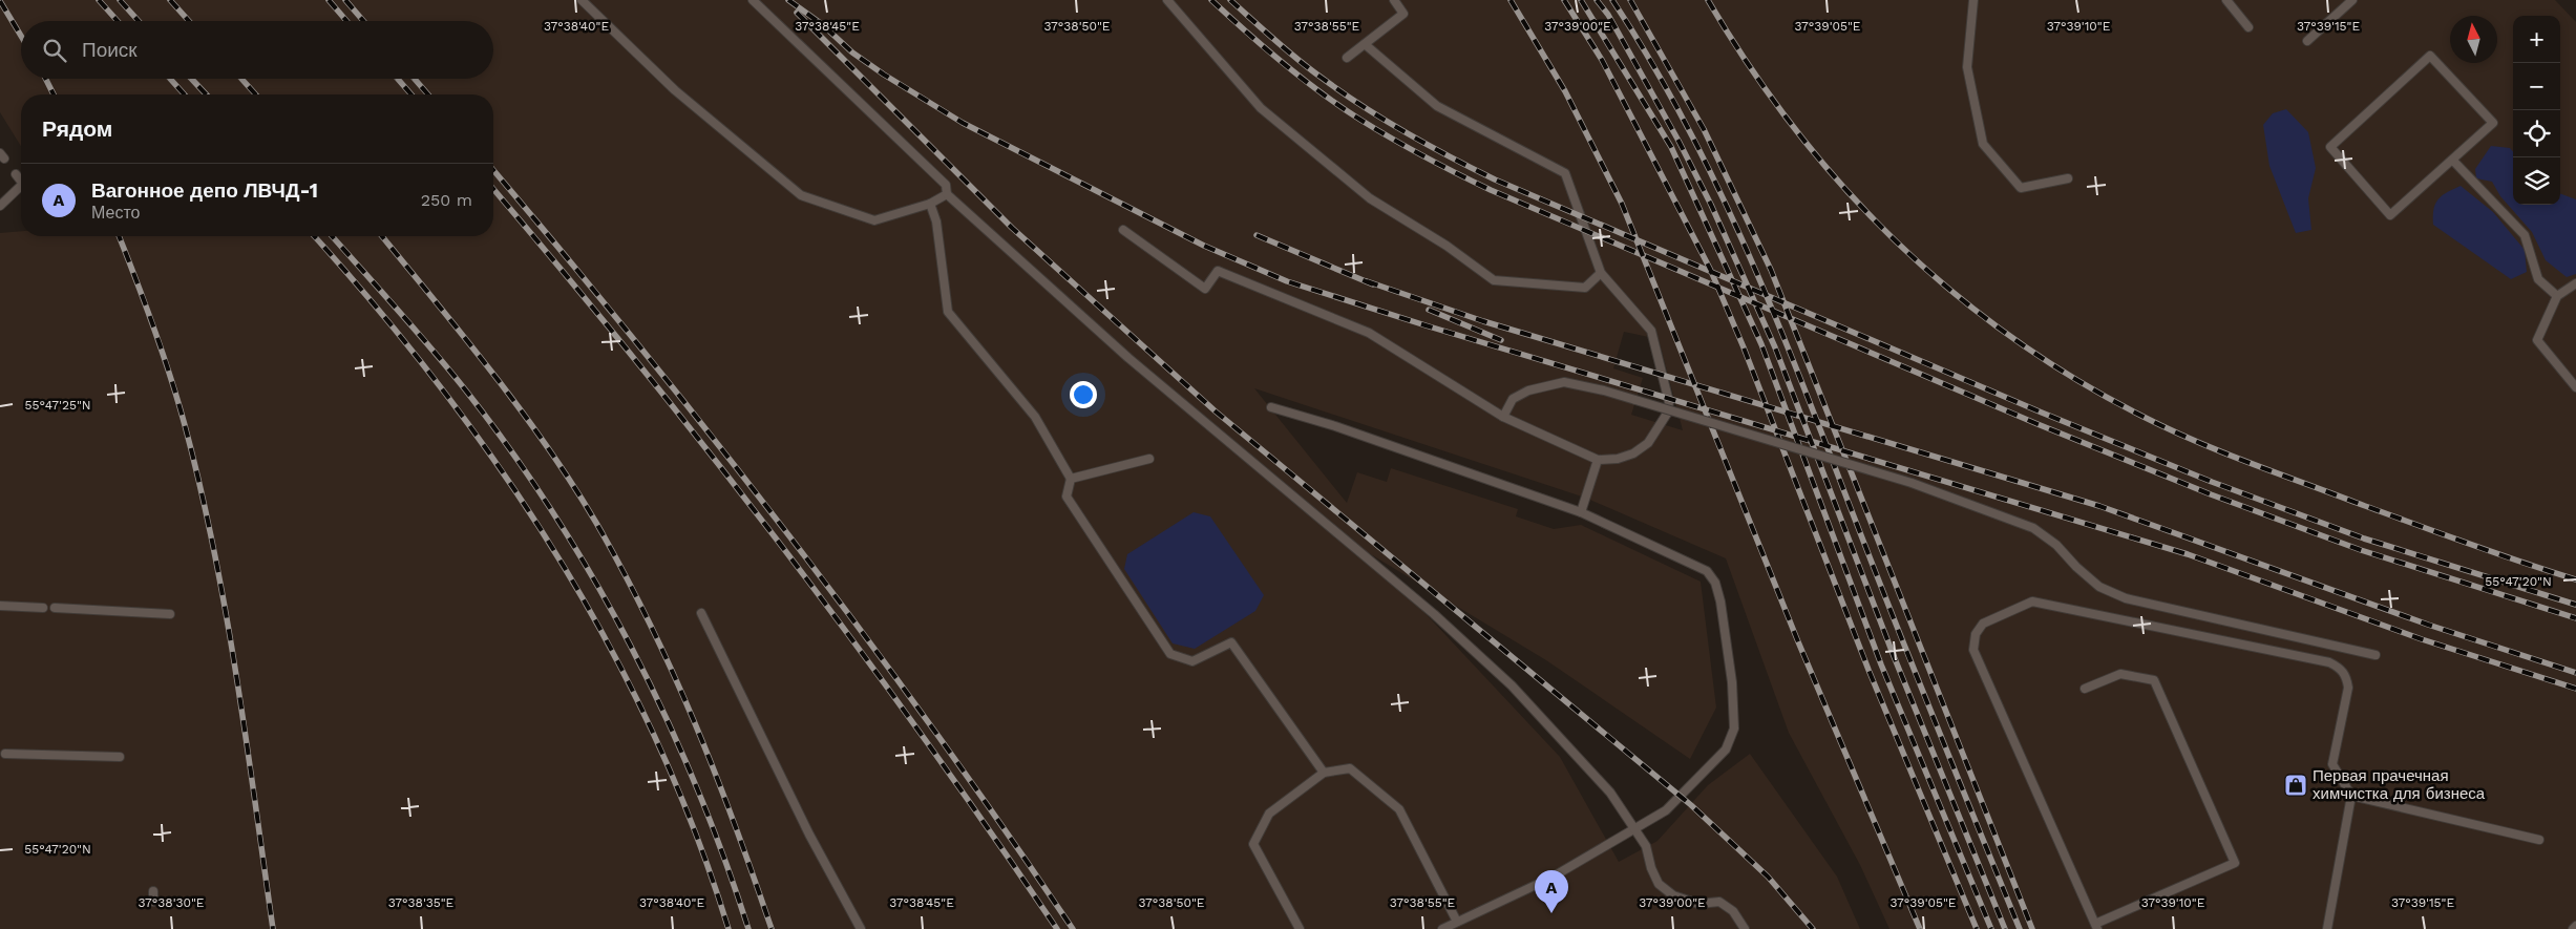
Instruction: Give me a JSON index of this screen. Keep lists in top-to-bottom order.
{
  "places": {
    "shop": ["Первая прачечная химчистка для бизнеса"]
  },
  "north": "top",
  "page": {
    "map_buttons": ["+", "−"],
    "search": "Поиск",
    "heading": "Рядом",
    "list": [
      {
        "mark": "A",
        "name": "Вагонное депо ЛВЧД-1",
        "note": "Место",
        "value": "250 m"
      }
    ],
    "pins": "A"
  },
  "coordinates": [
    "37°38'40\"E",
    "37°38'45\"E",
    "37°38'50\"E",
    "37°38'55\"E",
    "37°39'00\"E",
    "37°39'05\"E",
    "37°39'10\"E",
    "37°39'15\"E",
    "55°47'25\"N",
    "55°47'20\"N",
    "37°38'30\"E",
    "37°38'35\"E"
  ]
}
